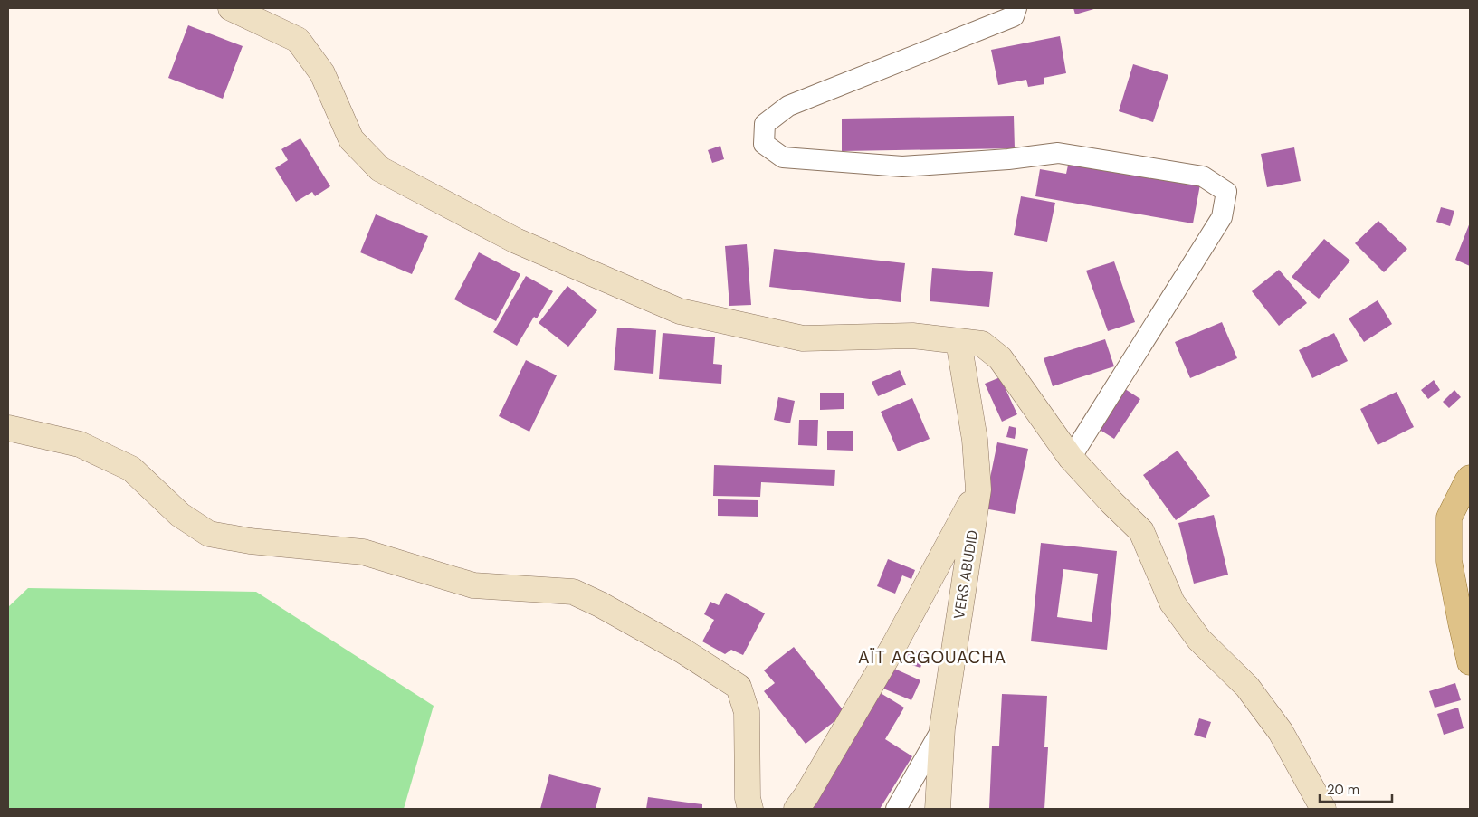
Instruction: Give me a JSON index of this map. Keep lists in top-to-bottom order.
{
  "streets": {
    "street": ["VERS ABUDID"]
  },
  "districts": ["AÏT AGGOUACHA"],
  "scale_bar": "20 m"
}
